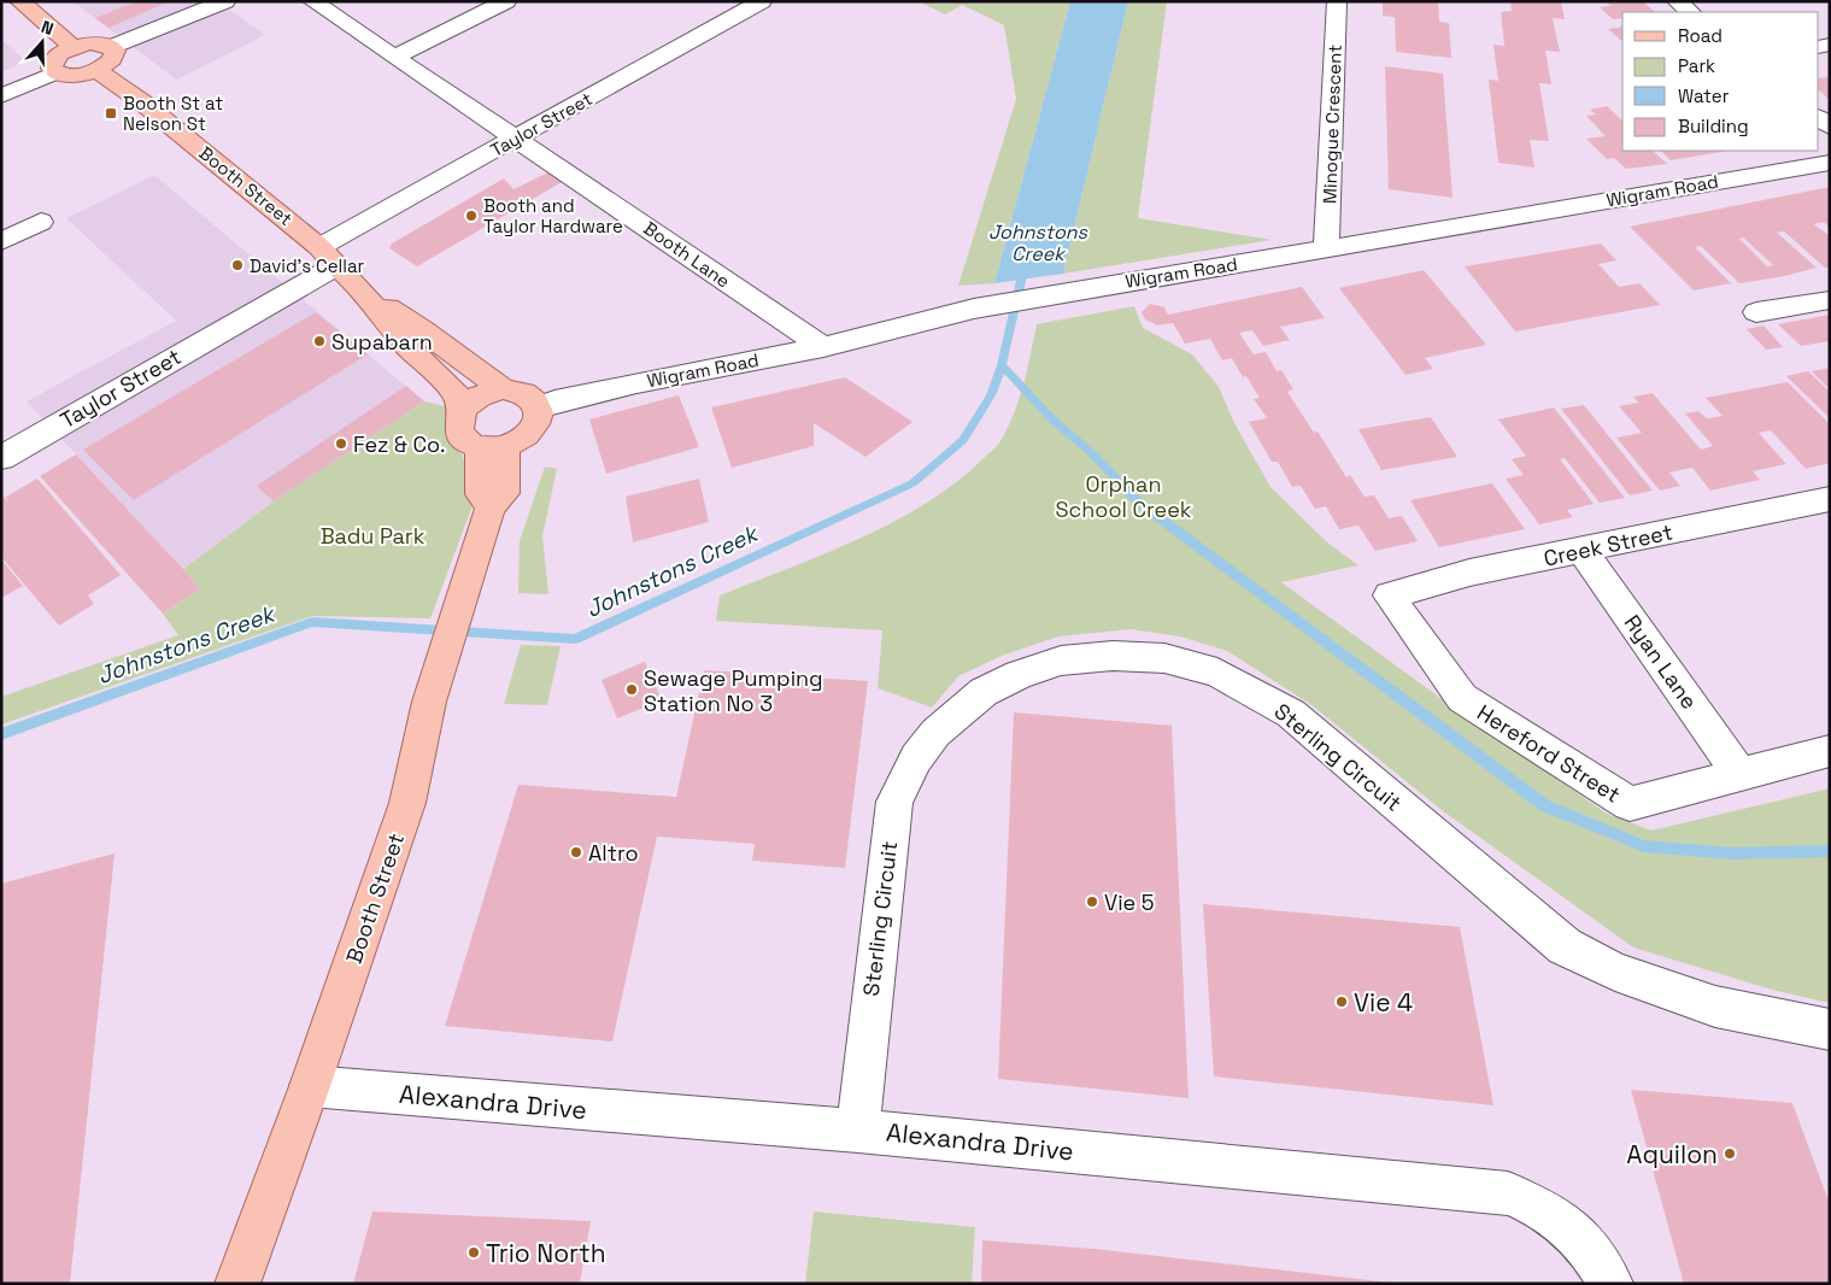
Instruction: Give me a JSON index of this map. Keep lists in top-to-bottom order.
{
  "streets": {
    "main road": ["Booth Street"],
    "street": [
      "Taylor Street",
      "Minogue Crescent",
      "Wigram Road",
      "Booth Lane",
      "Creek Street",
      "Ryan Lane",
      "Hereford Street",
      "Sterling Circuit",
      "Alexandra Drive"
    ]
  },
  "crossings": [
    ["Taylor Street", "Booth Street"],
    ["Taylor Street", "Booth Lane"],
    ["Minogue Crescent", "Wigram Road"],
    ["Booth Street", "Wigram Road"],
    ["Booth Street", "Alexandra Drive"],
    ["Wigram Road", "Booth Lane"],
    ["Creek Street", "Ryan Lane"],
    ["Creek Street", "Hereford Street"],
    ["Ryan Lane", "Hereford Street"],
    ["Sterling Circuit", "Alexandra Drive"]
  ],
  "water": ["Johnstons Creek"],
  "parks": ["Orphan School Creek", "Badu Park"],
  "places": {
    "transit": ["Booth St at Nelson St"],
    "other": [
      "Booth and Taylor Hardware",
      "David's Cellar",
      "Supabarn",
      "Fez & Co.",
      "Sewage Pumping Station No 3",
      "Altro",
      "Vie 5",
      "Vie 4",
      "Aquilon",
      "Trio North"
    ]
  },
  "legend": [
    "Road",
    "Park",
    "Water",
    "Building"
  ],
  "north": "top"
}
